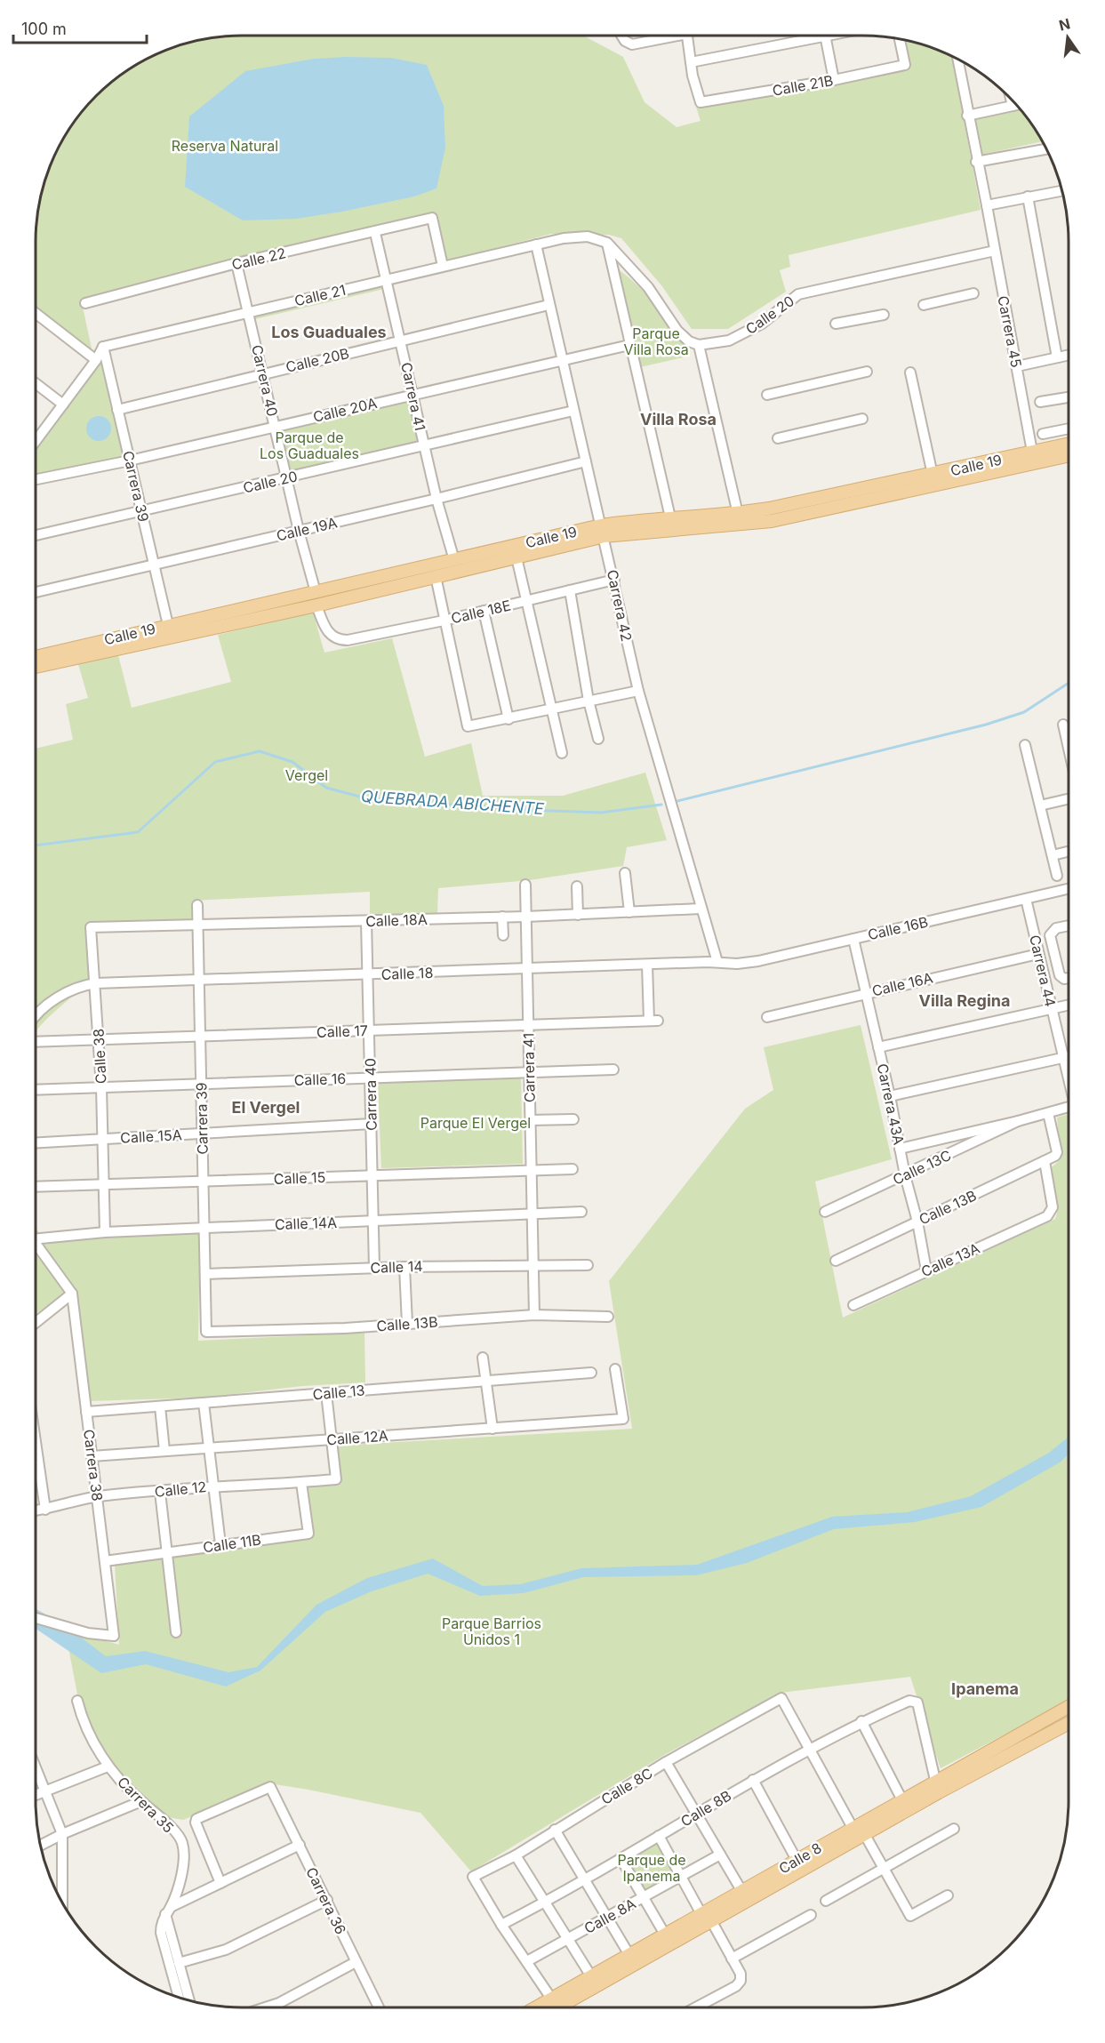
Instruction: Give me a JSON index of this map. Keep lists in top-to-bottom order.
{
  "streets": {
    "main road": ["Calle 19", "Calle 8"],
    "street": [
      "Calle 21B",
      "Calle 22",
      "Calle 21",
      "Calle 20",
      "Carrera 45",
      "Calle 20B",
      "Carrera 40",
      "Carrera 41",
      "Calle 20A",
      "Carrera 39",
      "Calle 19A",
      "Carrera 42",
      "Calle 18E",
      "Calle 18A",
      "Calle 16B",
      "Carrera 44",
      "Calle 18",
      "Calle 16A",
      "Calle 17",
      "Calle 38",
      "Calle 16",
      "Carrera 43A",
      "Calle 15A",
      "Calle 13C",
      "Calle 15",
      "Calle 13B",
      "Calle 14A",
      "Calle 13A",
      "Calle 14",
      "Calle 13",
      "Calle 12A",
      "Carrera 38",
      "Calle 12",
      "Calle 11B",
      "Calle 8C",
      "Carrera 35",
      "Calle 8B",
      "Carrera 36",
      "Calle 8A"
    ]
  },
  "crossings": [
    ["Calle 22", "Calle 21"],
    ["Calle 22", "Carrera 40"],
    ["Calle 22", "Carrera 41"],
    ["Calle 21", "Carrera 40"],
    ["Calle 21", "Carrera 41"],
    ["Calle 21", "Carrera 39"],
    ["Calle 21", "Carrera 42"],
    ["Calle 20", "Carrera 45"],
    ["Calle 20", "Carrera 40"],
    ["Calle 20", "Carrera 41"],
    ["Calle 20", "Carrera 39"],
    ["Calle 20", "Carrera 42"],
    ["Carrera 45", "Calle 19"],
    ["Calle 20B", "Carrera 40"],
    ["Calle 20B", "Carrera 41"],
    ["Calle 20B", "Carrera 39"],
    ["Calle 20B", "Carrera 42"],
    ["Carrera 40", "Calle 20A"],
    ["Carrera 40", "Calle 19"],
    ["Carrera 40", "Calle 19A"],
    ["Carrera 40", "Calle 18A"],
    ["Carrera 40", "Calle 18"],
    ["Carrera 40", "Calle 17"],
    ["Carrera 40", "Calle 16"],
    ["Carrera 40", "Calle 15A"],
    ["Carrera 40", "Calle 15"],
    ["Carrera 40", "Calle 14A"],
    ["Carrera 40", "Calle 14"],
    ["Carrera 41", "Calle 20A"],
    ["Carrera 41", "Calle 19"],
    ["Carrera 41", "Calle 19A"],
    ["Carrera 41", "Calle 18A"],
    ["Carrera 41", "Calle 18"],
    ["Carrera 41", "Calle 17"],
    ["Carrera 41", "Calle 16"],
    ["Carrera 41", "Calle 15"],
    ["Carrera 41", "Calle 13B"],
    ["Carrera 41", "Calle 14A"],
    ["Carrera 41", "Calle 14"],
    ["Calle 20A", "Carrera 39"],
    ["Calle 20A", "Carrera 42"],
    ["Calle 19", "Carrera 39"],
    ["Calle 19", "Carrera 42"],
    ["Calle 19", "Calle 18E"],
    ["Carrera 39", "Calle 19A"],
    ["Carrera 39", "Calle 18A"],
    ["Carrera 39", "Calle 18"],
    ["Carrera 39", "Calle 17"],
    ["Carrera 39", "Calle 16"],
    ["Carrera 39", "Calle 15A"],
    ["Carrera 39", "Calle 15"],
    ["Carrera 39", "Calle 13B"],
    ["Carrera 39", "Calle 14A"],
    ["Carrera 39", "Calle 14"],
    ["Calle 19A", "Carrera 42"],
    ["Carrera 42", "Calle 18E"],
    ["Carrera 42", "Calle 18A"],
    ["Carrera 42", "Calle 16B"],
    ["Carrera 42", "Calle 18"],
    ["Calle 18A", "Calle 38"],
    ["Calle 16B", "Carrera 44"],
    ["Calle 16B", "Calle 18"],
    ["Calle 16B", "Carrera 43A"],
    ["Carrera 44", "Calle 16A"],
    ["Calle 18", "Calle 17"],
    ["Calle 18", "Calle 38"],
    ["Calle 16A", "Carrera 43A"],
    ["Calle 17", "Calle 38"],
    ["Calle 38", "Calle 16"],
    ["Calle 38", "Calle 15A"],
    ["Calle 38", "Calle 15"],
    ["Calle 38", "Calle 14A"],
    ["Carrera 43A", "Calle 13C"],
    ["Carrera 43A", "Calle 13B"],
    ["Carrera 43A", "Calle 13A"],
    ["Calle 13B", "Calle 13A"],
    ["Calle 13", "Carrera 38"],
    ["Calle 12A", "Carrera 38"],
    ["Calle 12A", "Calle 12"],
    ["Carrera 38", "Calle 12"],
    ["Carrera 38", "Calle 11B"],
    ["Calle 12", "Calle 11B"],
    ["Calle 8C", "Calle 8B"],
    ["Calle 8B", "Calle 8"]
  ],
  "districts": [
    "Los Guaduales",
    "Villa Rosa",
    "Villa Regina",
    "El Vergel",
    "Ipanema"
  ],
  "water": ["QUEBRADA ABICHENTE"],
  "parks": [
    "Reserva Natural",
    "Parque Villa Rosa",
    "Parque de Los Guaduales",
    "Vergel",
    "Parque El Vergel",
    "Parque Barrios Unidos 1",
    "Parque de Ipanema"
  ],
  "scale_bar": "100 m",
  "north": "top"
}
